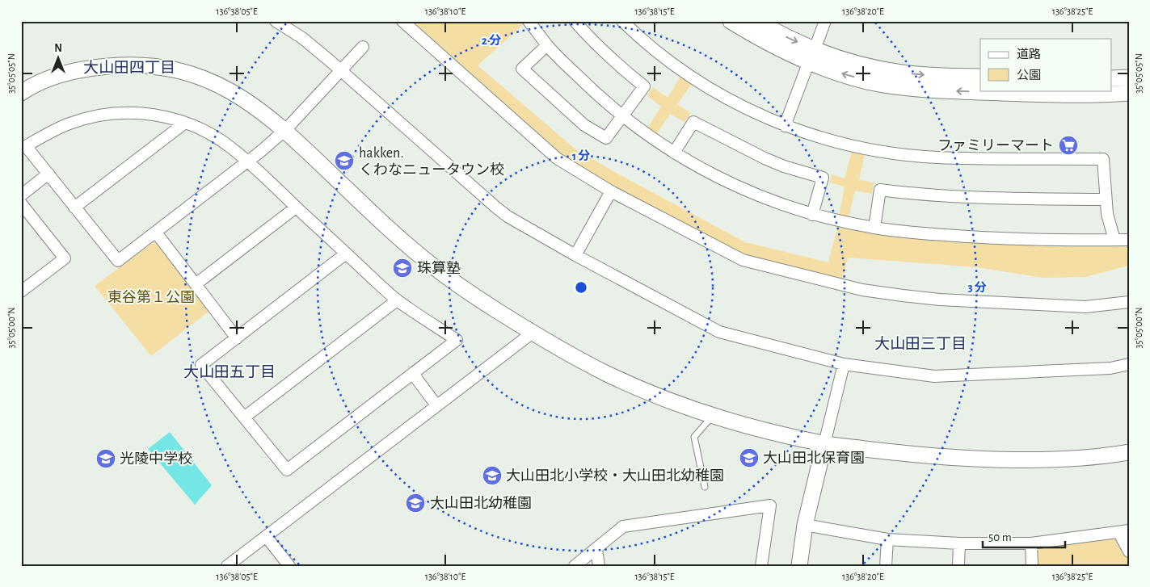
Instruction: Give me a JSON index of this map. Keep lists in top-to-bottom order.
{
  "districts": ["大山田四丁目", "大山田三丁目", "大山田五丁目"],
  "parks": ["東谷第１公園"],
  "places": {
    "supermarket": ["ファミリーマート"],
    "school or university": [
      "hakken. くわなニュータウン校",
      "珠算塾",
      "大山田北保育園",
      "光陵中学校",
      "大山田北小学校・大山田北幼稚園",
      "大山田北幼稚園"
    ]
  },
  "legend": ["道路", "公園"],
  "scale_bar": "50 m",
  "north": "top",
  "coordinates": [
    "136°38'05\"E",
    "136°38'10\"E",
    "136°38'15\"E",
    "136°38'20\"E",
    "136°38'25\"E",
    "35°05'05\"N",
    "35°05'00\"N"
  ],
  "rings": ["2 分", "1 分", "3 分"]
}
